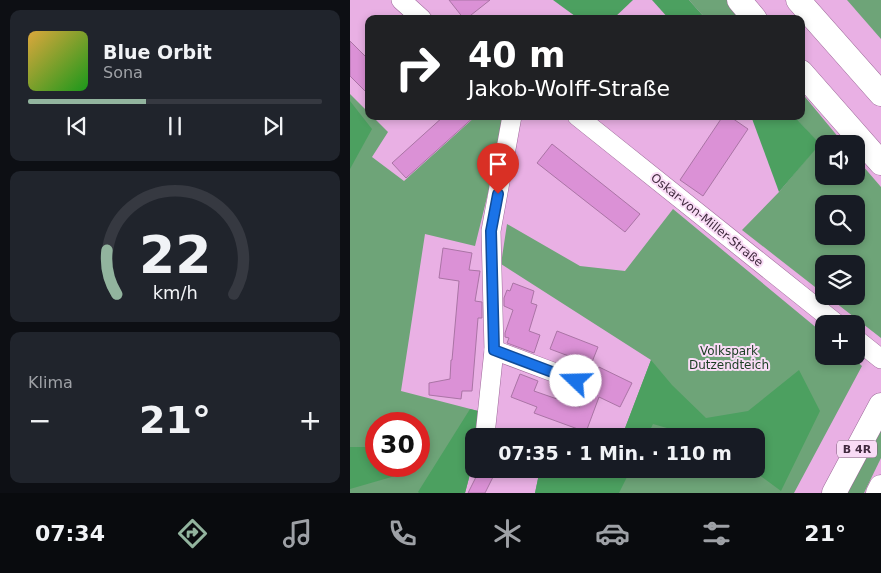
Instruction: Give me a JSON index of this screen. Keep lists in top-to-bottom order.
{
  "streets": {
    "main road": ["B 4R"],
    "street": ["Oskar-von-Miller-Straße"]
  },
  "parks": ["Volkspark Dutzendteich"],
  "page": {
    "turn": ["40 m", "Jakob-Wolff-Straße"],
    "song": ["Blue Orbit", "Sona"],
    "map_buttons": "+",
    "tile": "Klima",
    "heat": ["−", "21°", "+"],
    "limit": "30",
    "trip": "07:35 · 1 Min. · 110 m",
    "tabs": ["07:34", "21°"],
    "gauge": ["22", "km/h"]
  }
}
